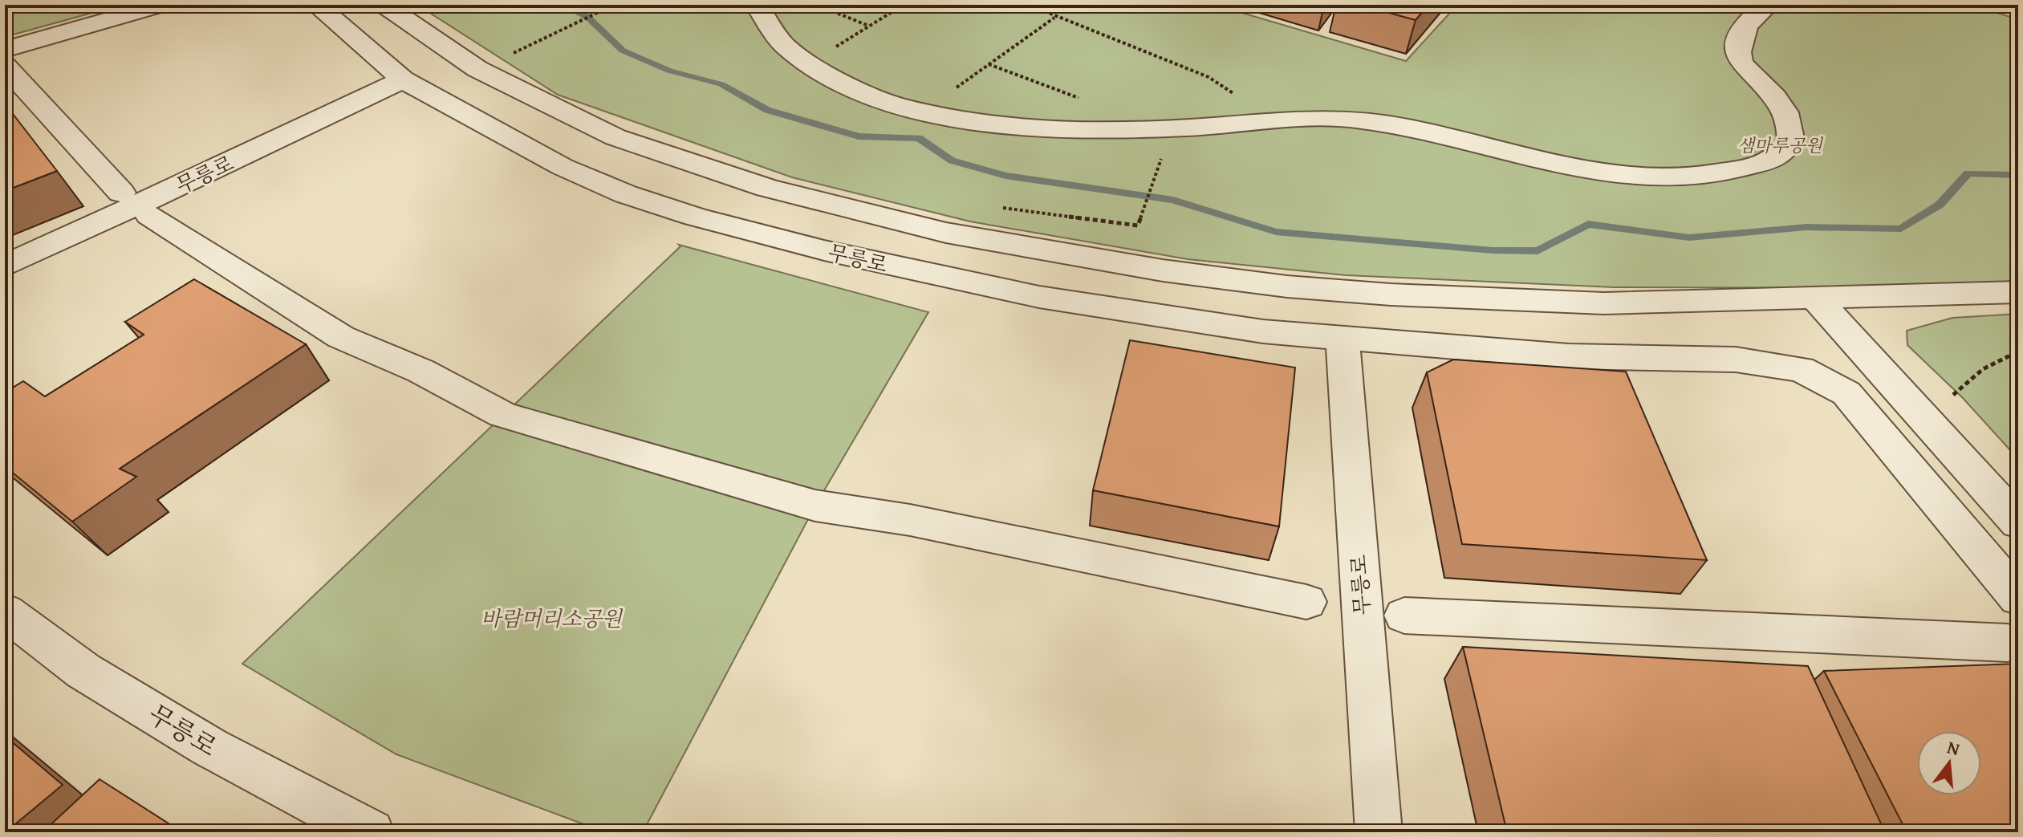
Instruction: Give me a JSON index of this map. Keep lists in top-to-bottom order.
{
  "streets": {
    "street": ["무릉로"]
  },
  "parks": ["샘마루공원", "바람머리소공원"],
  "north": "top"
}
